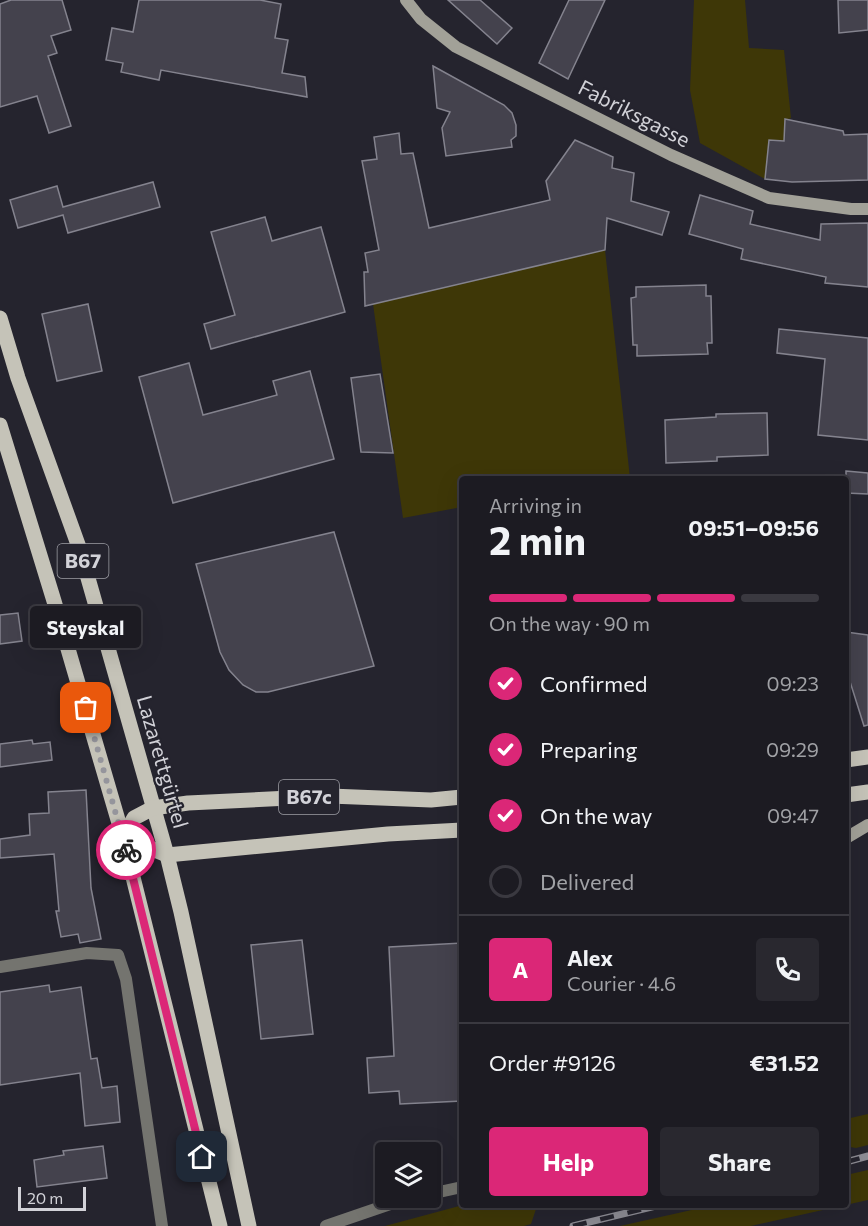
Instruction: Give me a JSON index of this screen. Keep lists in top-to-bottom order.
{
  "streets": {
    "main road": ["B67", "Lazarettgürtel", "B67c"],
    "street": ["Fabriksgasse"]
  },
  "crossings": [
    ["B67", "B67c"],
    ["Lazarettgürtel", "B67c"]
  ],
  "places": ["Steyskal"],
  "scale_bar": "20 m",
  "page": {
    "heading": ["2 min", "Arriving in", "09:51–09:56"],
    "panel": [
      "Alex",
      "Courier · 4.6",
      "Order #9126",
      "€31.52"
    ],
    "bar": "On the way · 90 m",
    "bubble": "Steyskal",
    "list": [
      ["Confirmed", "09:23"],
      ["Preparing", "09:29"],
      ["On the way", "09:47"],
      "Delivered"
    ],
    "round": "A",
    "buttons": ["Help", "Share"],
    "scale": "20 m"
  }
}
